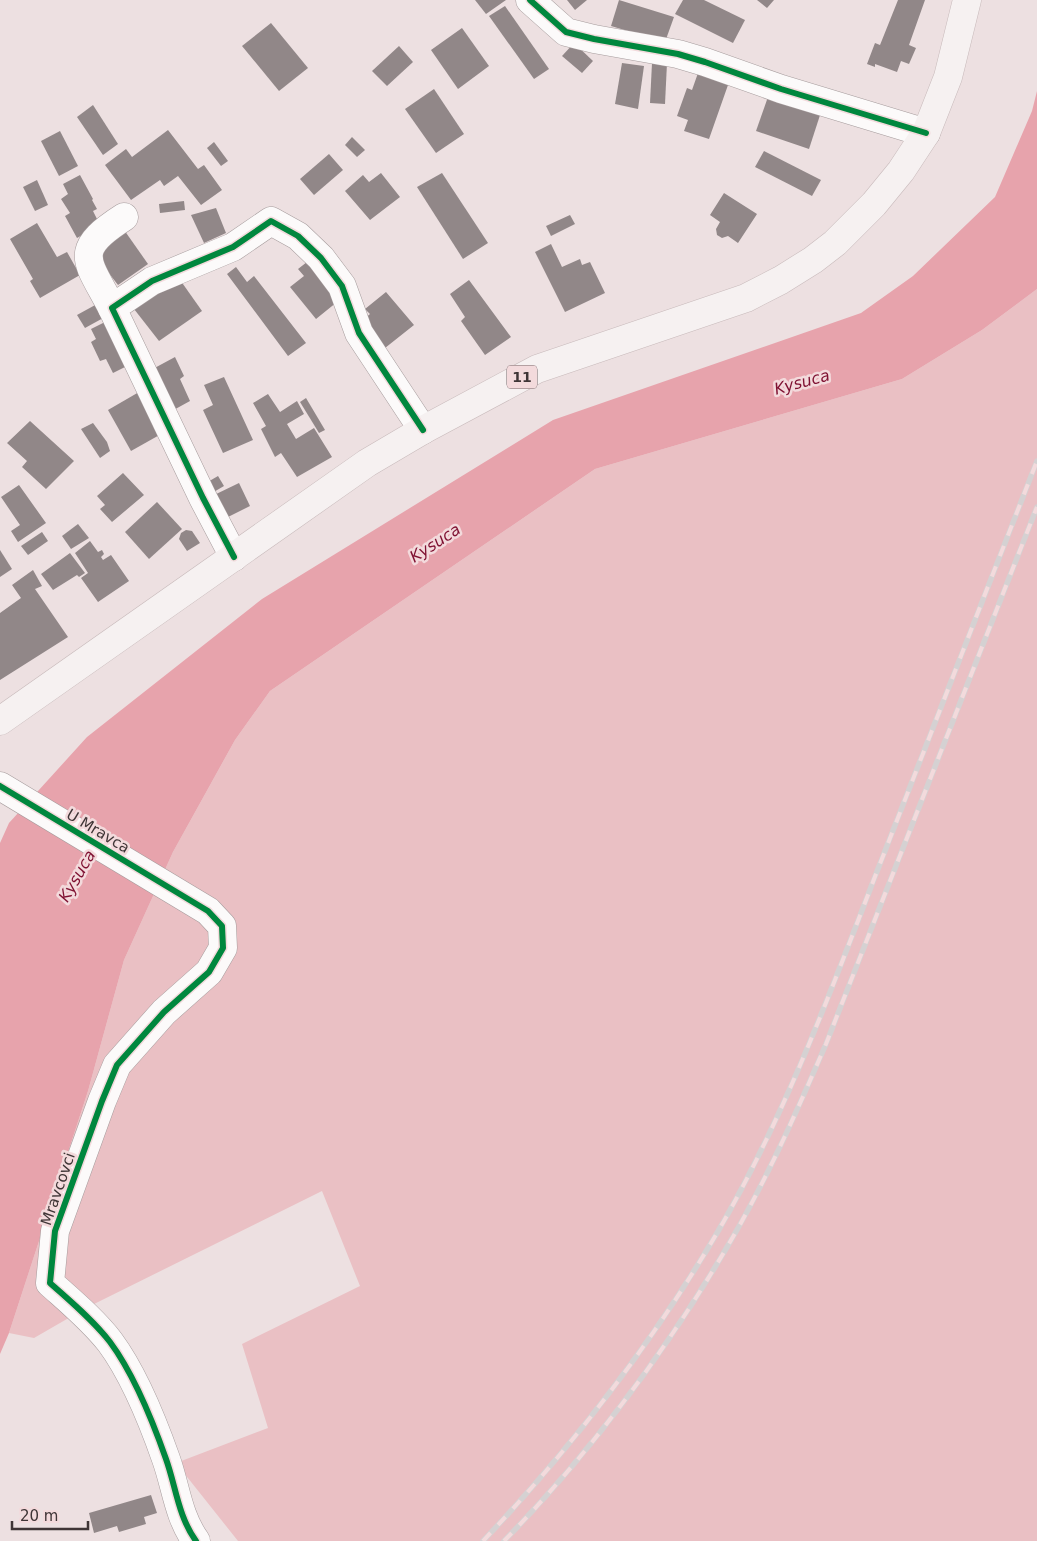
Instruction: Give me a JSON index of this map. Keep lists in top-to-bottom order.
{
  "streets": {
    "main road": ["11"],
    "street": ["U Mravca", "Mravcovci"]
  },
  "crossings": [
    ["U Mravca", "Mravcovci"]
  ],
  "water": ["Kysuca"],
  "scale_bar": "20 m"
}
